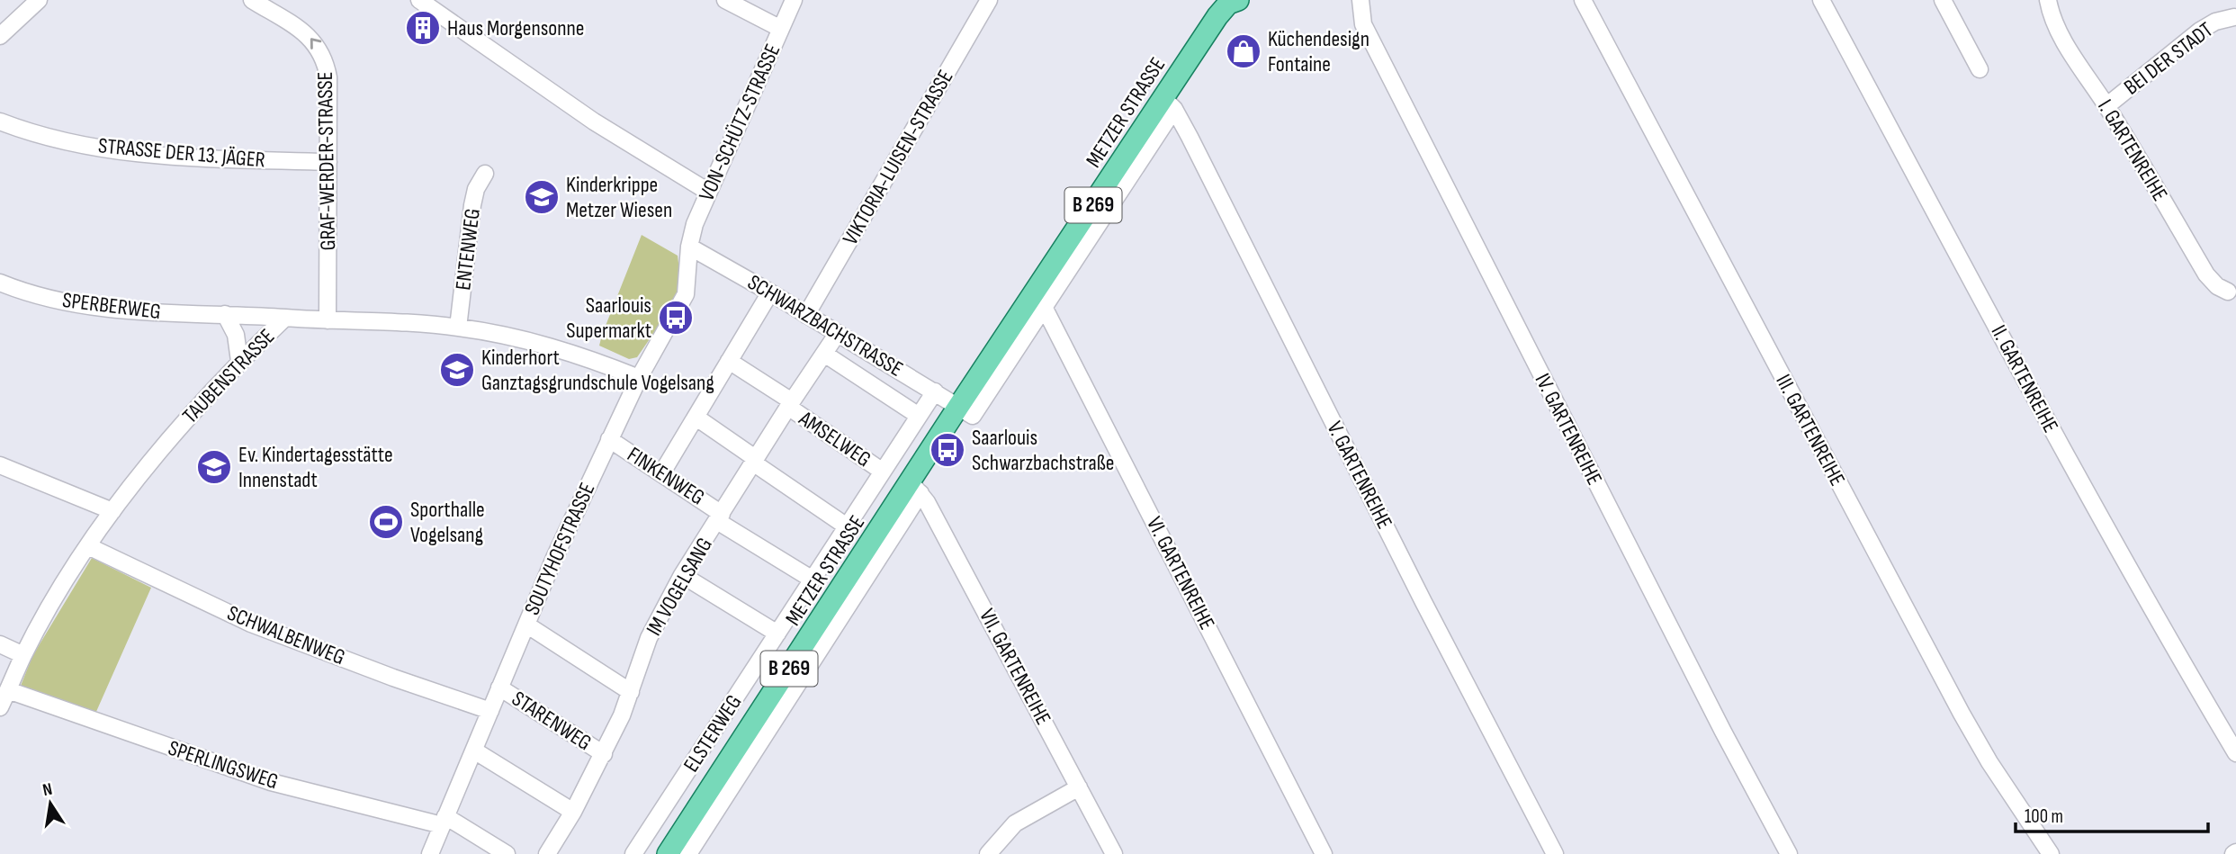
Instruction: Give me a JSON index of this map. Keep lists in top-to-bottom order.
{
  "streets": {
    "main road": ["METZER STRASSE", "B 269"],
    "street": [
      "BEI DER STADT",
      "VON-SCHÜTZ-STRASSE",
      "I. GARTENREIHE",
      "STRASSE DER 13. JÄGER",
      "VIKTORIA-LUISEN-STRASSE",
      "GRAF-WERDER-STRASSE",
      "ENTENWEG",
      "SPERBERWEG",
      "SCHWARZBACHSTRASSE",
      "TAUBENSTRASSE",
      "II. GARTENREIHE",
      "IV. GARTENREIHE",
      "III. GARTENREIHE",
      "AMSELWEG",
      "V. GARTENREIHE",
      "FINKENWEG",
      "SOUTYHOFSTRASSE",
      "VI. GARTENREIHE",
      "IM VOGELSANG",
      "SCHWALBENWEG",
      "VII. GARTENREIHE",
      "STARENWEG",
      "ELSTERWEG",
      "SPERLINGSWEG"
    ]
  },
  "crossings": [
    ["BEI DER STADT", "I. GARTENREIHE"],
    ["METZER STRASSE", "SCHWARZBACHSTRASSE"],
    ["METZER STRASSE", "V. GARTENREIHE"],
    ["METZER STRASSE", "VI. GARTENREIHE"],
    ["METZER STRASSE", "VII. GARTENREIHE"],
    ["VON-SCHÜTZ-STRASSE", "SCHWARZBACHSTRASSE"],
    ["VON-SCHÜTZ-STRASSE", "SOUTYHOFSTRASSE"],
    ["STRASSE DER 13. JÄGER", "GRAF-WERDER-STRASSE"],
    ["VIKTORIA-LUISEN-STRASSE", "SCHWARZBACHSTRASSE"],
    ["GRAF-WERDER-STRASSE", "TAUBENSTRASSE"],
    ["ENTENWEG", "TAUBENSTRASSE"],
    ["SPERBERWEG", "TAUBENSTRASSE"],
    ["SCHWARZBACHSTRASSE", "SOUTYHOFSTRASSE"],
    ["SCHWARZBACHSTRASSE", "IM VOGELSANG"],
    ["SCHWARZBACHSTRASSE", "ELSTERWEG"],
    ["TAUBENSTRASSE", "SOUTYHOFSTRASSE"],
    ["TAUBENSTRASSE", "SCHWALBENWEG"],
    ["TAUBENSTRASSE", "SPERLINGSWEG"],
    ["AMSELWEG", "IM VOGELSANG"],
    ["AMSELWEG", "ELSTERWEG"],
    ["FINKENWEG", "SOUTYHOFSTRASSE"],
    ["FINKENWEG", "IM VOGELSANG"],
    ["FINKENWEG", "ELSTERWEG"],
    ["SOUTYHOFSTRASSE", "SCHWALBENWEG"],
    ["SOUTYHOFSTRASSE", "STARENWEG"],
    ["SOUTYHOFSTRASSE", "SPERLINGSWEG"],
    ["IM VOGELSANG", "STARENWEG"]
  ],
  "one_way": ["GRAF-WERDER-STRASSE"],
  "places": {
    "building": ["Haus Morgensonne"],
    "shop": ["Küchendesign Fontaine"],
    "school or university": ["Kinderkrippe Metzer Wiesen", "Kinderhort Ganztagsgrundschule Vogelsang", "Ev. Kindertagesstätte Innenstadt"],
    "bus stop": ["Saarlouis Supermarkt", "Saarlouis Schwarzbachstraße"],
    "sports": ["Sporthalle Vogelsang"]
  },
  "scale_bar": "100 m",
  "north": "top"
}
